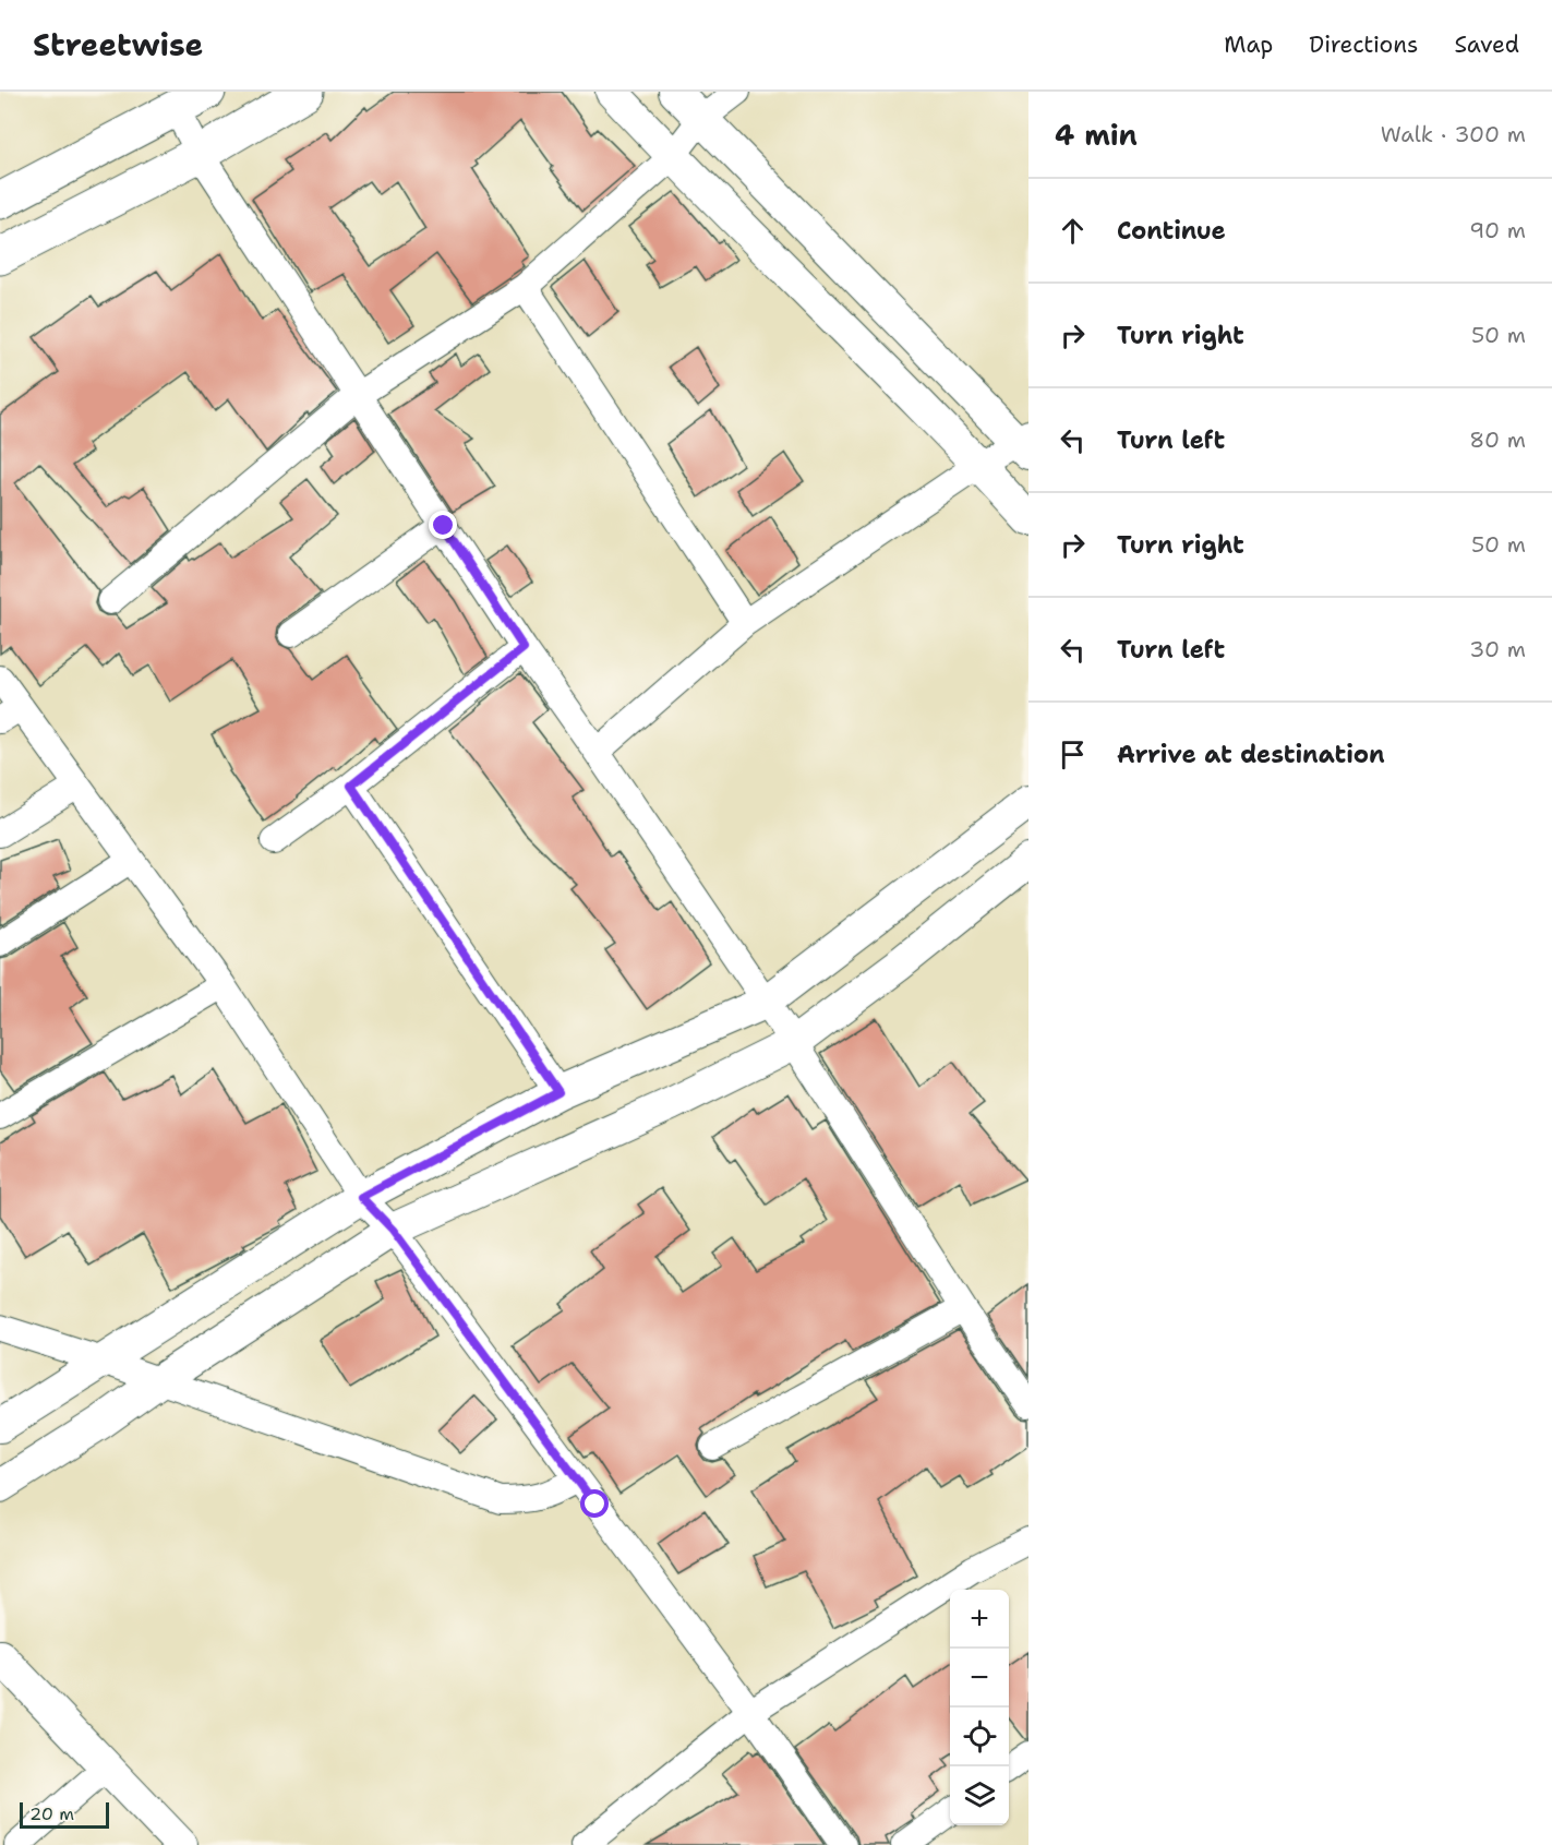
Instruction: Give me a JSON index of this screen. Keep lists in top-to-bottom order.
{
  "scale_bar": "20 m",
  "page": {
    "header": "Streetwise",
    "nav": ["Map", "Directions", "Saved"],
    "heading": ["4 min", "Walk · 300 m"],
    "list": [
      ["Continue", "90 m"],
      ["Turn right", "50 m"],
      ["Turn left", "80 m"],
      ["Turn right", "50 m"],
      ["Turn left", "30 m"],
      "Arrive at destination"
    ],
    "map_buttons": ["+", "−"],
    "scale": "20 m"
  }
}
